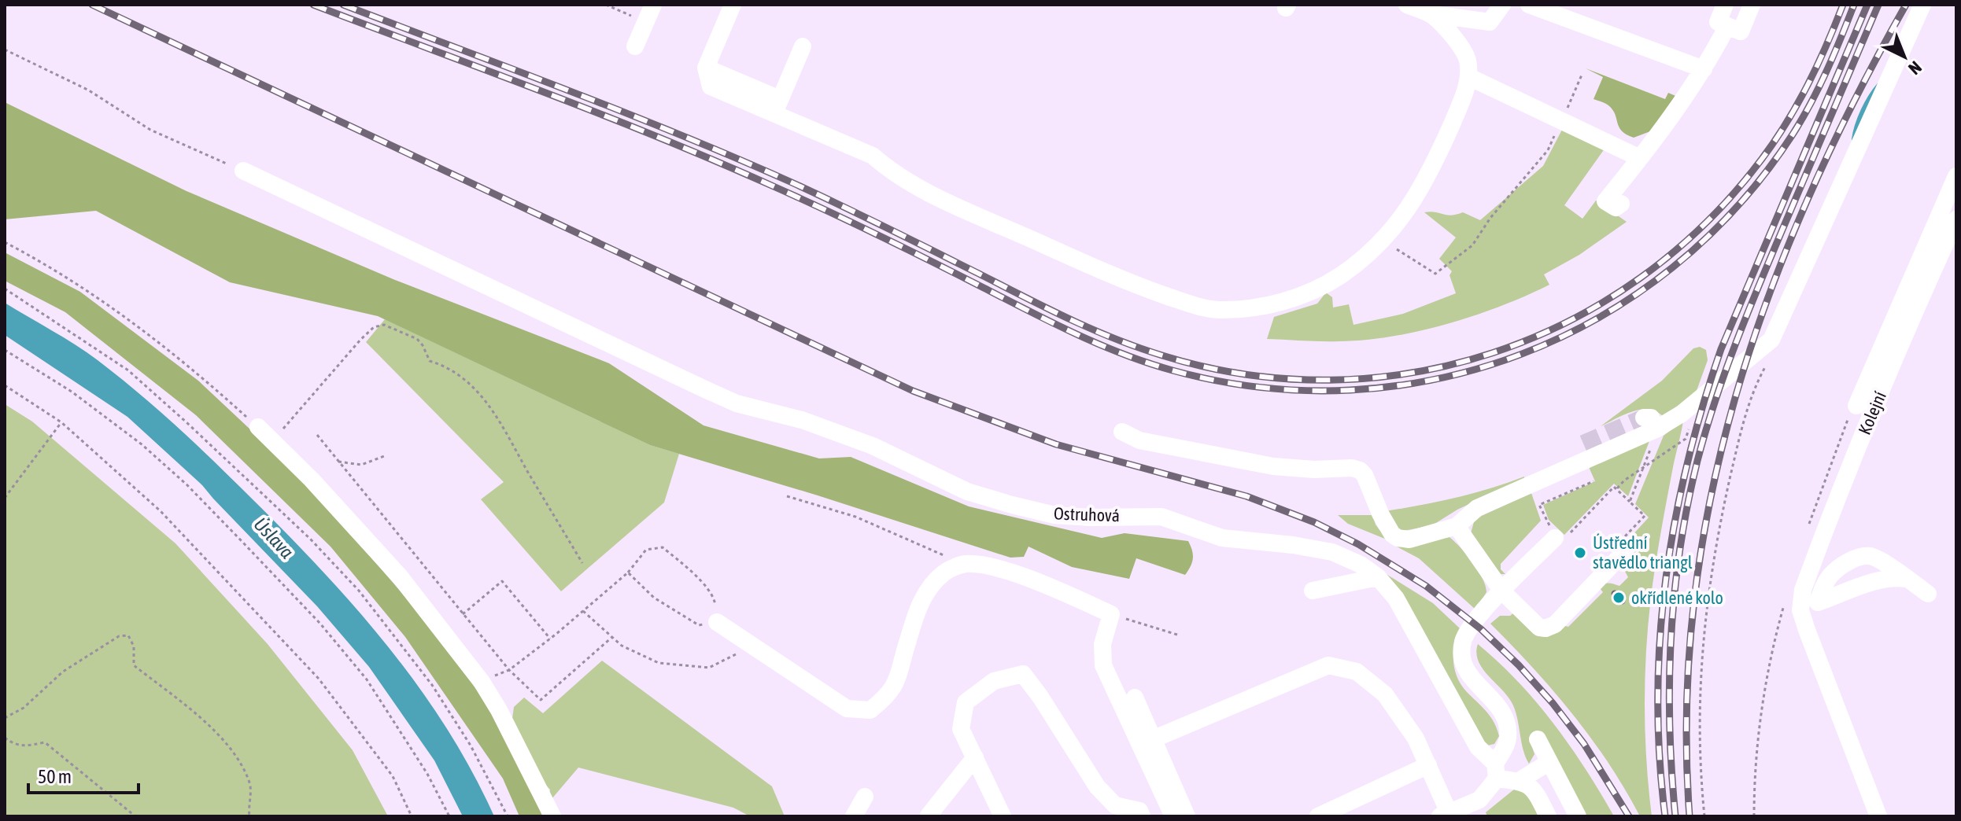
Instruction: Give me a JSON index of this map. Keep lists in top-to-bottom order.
{
  "streets": {
    "street": ["Kolejní", "Ostruhová"]
  },
  "water": ["Úslava"],
  "places": ["Ústřední stavědlo triangl", "okřídlené kolo"],
  "scale_bar": "50 m",
  "north": "bottom right"
}
